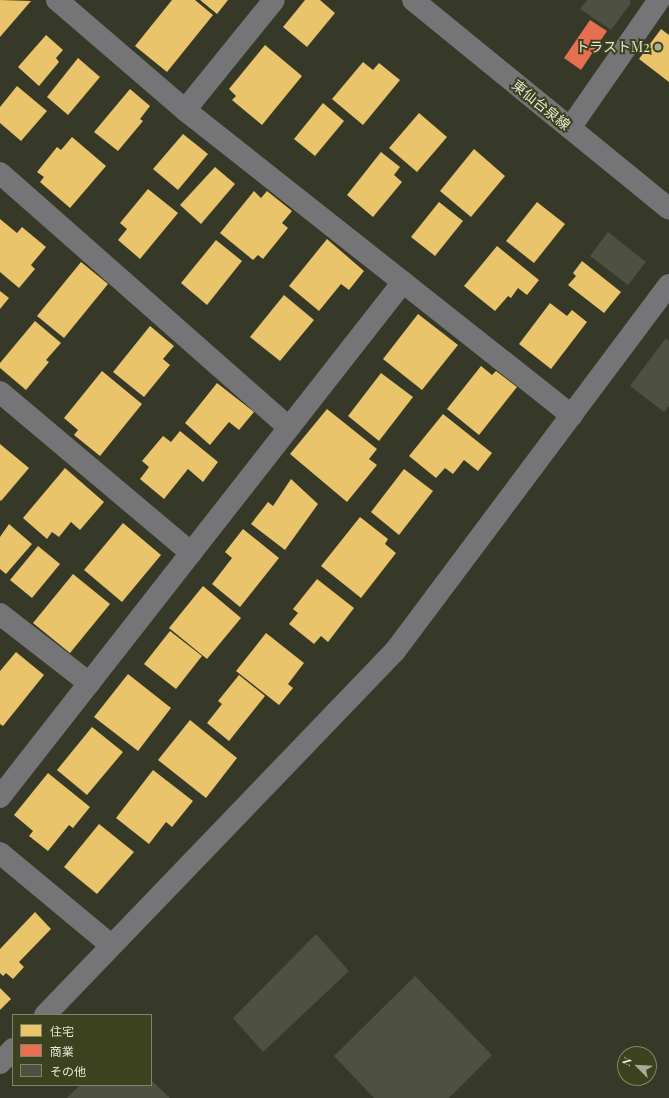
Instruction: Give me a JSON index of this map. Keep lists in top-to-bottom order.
{
  "streets": {
    "street": ["東仙台泉線"]
  },
  "places": ["トラストM2"],
  "legend": ["住宅", "商業", "その他"],
  "north": "top left"
}
